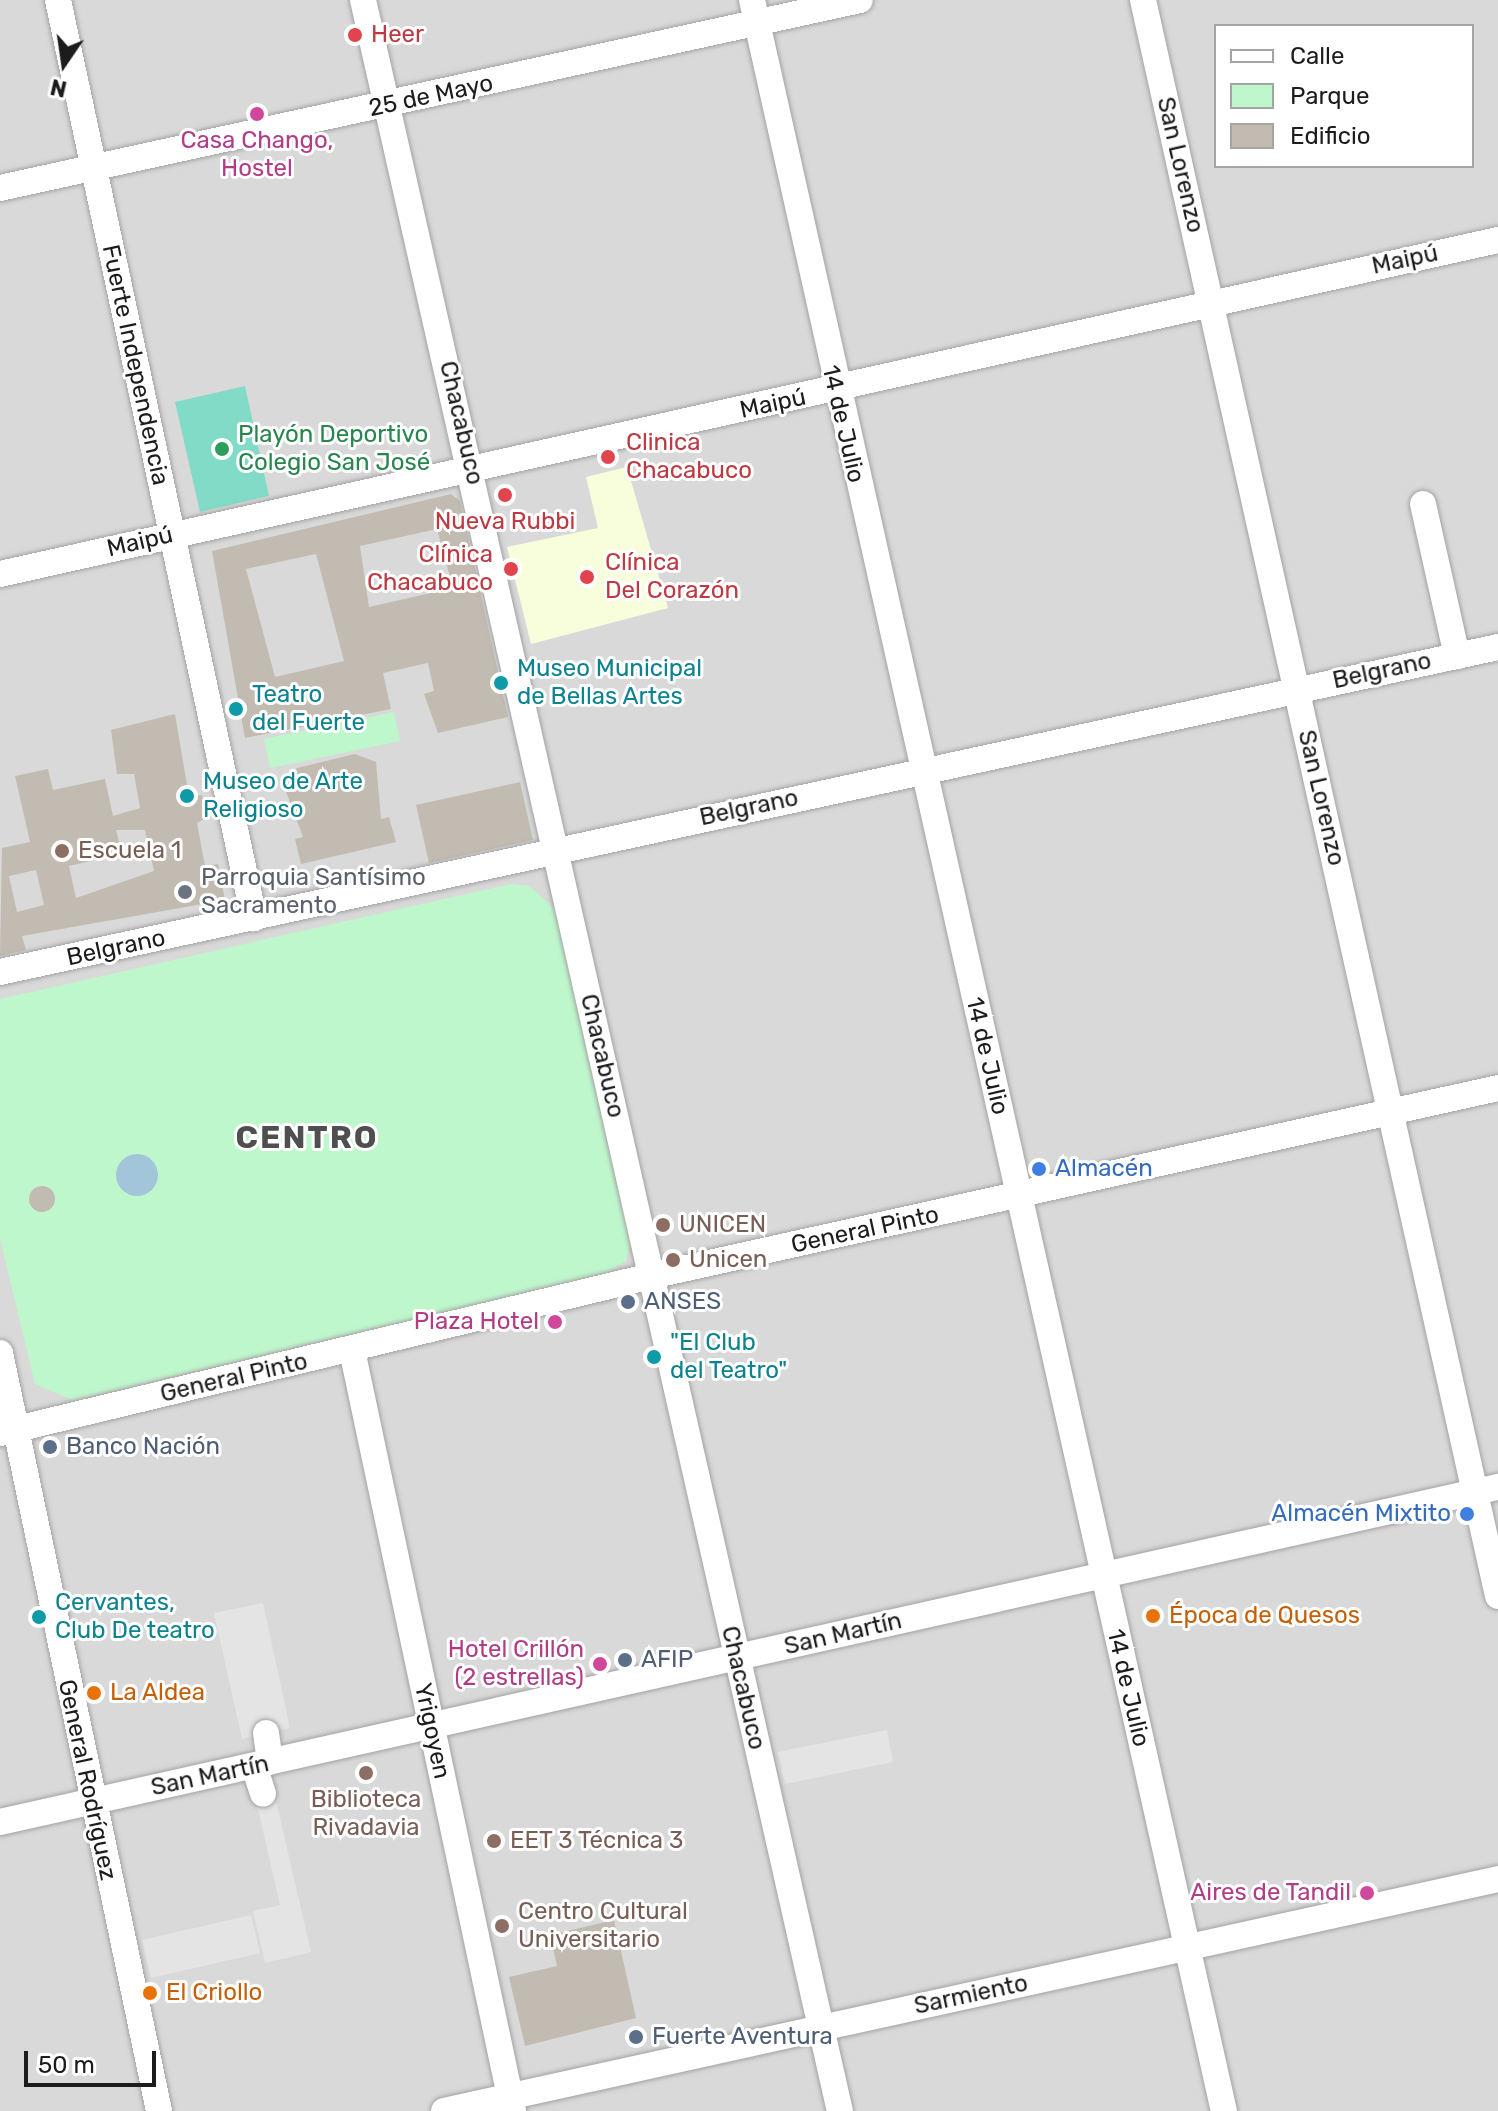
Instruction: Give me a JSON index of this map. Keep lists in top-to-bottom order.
{
  "streets": {
    "street": [
      "25 de Mayo",
      "San Lorenzo",
      "Maipú",
      "Fuerte Independencia",
      "Chacabuco",
      "14 de Julio",
      "Belgrano",
      "General Pinto",
      "San Martín",
      "Yrigoyen",
      "General Rodríguez",
      "Sarmiento"
    ]
  },
  "crossings": [
    ["25 de Mayo", "Fuerte Independencia"],
    ["25 de Mayo", "Chacabuco"],
    ["25 de Mayo", "14 de Julio"],
    ["San Lorenzo", "Maipú"],
    ["San Lorenzo", "Belgrano"],
    ["San Lorenzo", "General Pinto"],
    ["San Lorenzo", "San Martín"],
    ["Maipú", "Fuerte Independencia"],
    ["Maipú", "Chacabuco"],
    ["Maipú", "14 de Julio"],
    ["Fuerte Independencia", "Belgrano"],
    ["Chacabuco", "Belgrano"],
    ["Chacabuco", "General Pinto"],
    ["Chacabuco", "San Martín"],
    ["Chacabuco", "Sarmiento"],
    ["14 de Julio", "Belgrano"],
    ["14 de Julio", "General Pinto"],
    ["14 de Julio", "San Martín"],
    ["14 de Julio", "Sarmiento"],
    ["General Pinto", "Yrigoyen"],
    ["General Pinto", "General Rodríguez"],
    ["San Martín", "Yrigoyen"],
    ["San Martín", "General Rodríguez"],
    ["Yrigoyen", "Sarmiento"]
  ],
  "districts": ["CENTRO"],
  "places": [
    "Heer",
    "Casa Chango, Hostel",
    "Playón Deportivo Colegio San José",
    "Clinica Chacabuco",
    "Nueva Rubbi",
    "Clínica Chacabuco",
    "Clínica Del Corazón",
    "Museo Municipal de Bellas Artes",
    "Teatro del Fuerte",
    "Museo de Arte Religioso",
    "Escuela 1",
    "Parroquia Santísimo Sacramento",
    "Almacén",
    "UNICEN",
    "Unicen",
    "ANSES",
    "Plaza Hotel",
    "\"El Club del Teatro\"",
    "Banco Nación",
    "Almacén Mixtito",
    "Época de Quesos",
    "Cervantes, Club De teatro",
    "AFIP",
    "Hotel Crillón (2 estrellas)",
    "La Aldea",
    "Biblioteca Rivadavia",
    "EET 3 Técnica 3",
    "Aires de Tandil",
    "Centro Cultural Universitario",
    "El Criollo",
    "Fuerte Aventura"
  ],
  "legend": ["Calle", "Parque", "Edificio"],
  "scale_bar": "50 m",
  "north": "bottom"
}
